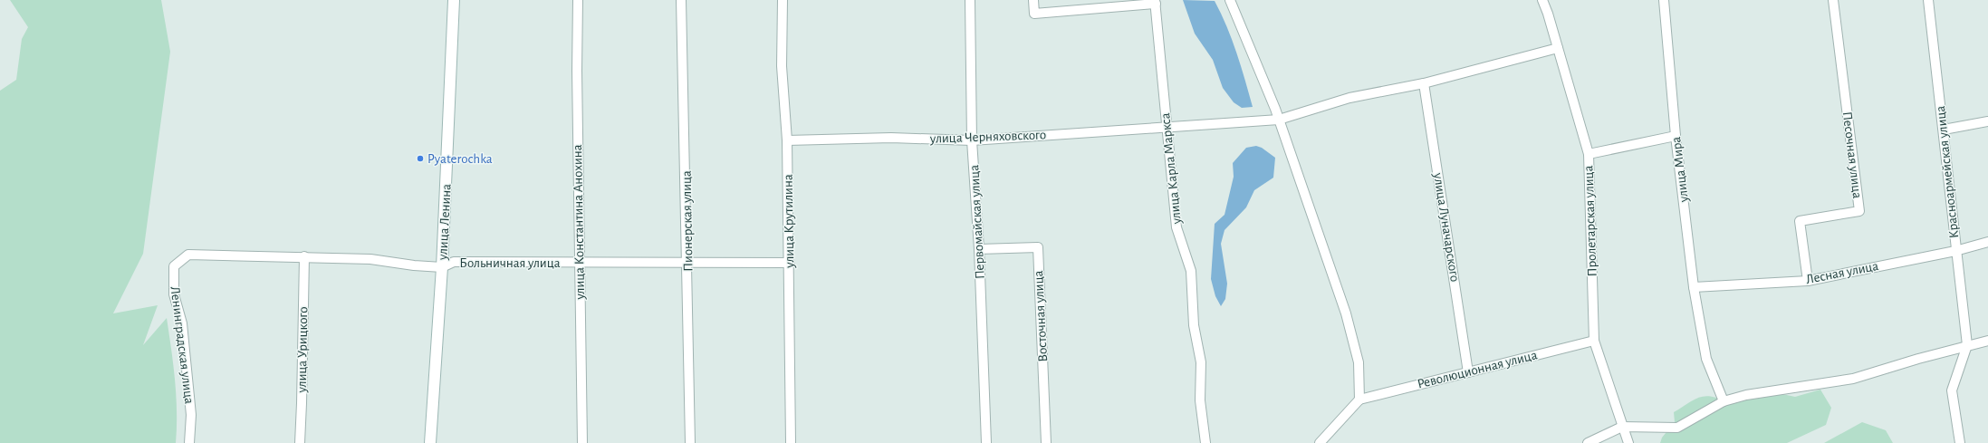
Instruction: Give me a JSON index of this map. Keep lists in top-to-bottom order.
{
  "streets": {
    "main road": ["улица Ленина"],
    "street": [
      "улица Черняховского",
      "Песочная улица",
      "улица Карла Маркса",
      "улица Мира",
      "Красноармейская улица",
      "Пионерская улица",
      "улица Крутилина",
      "Пролетарская улица",
      "улица Константина Анохина",
      "Первомайская улица",
      "улица Луначарского",
      "Больничная улица",
      "Лесная улица",
      "Восточная улица",
      "Ленинградская улица",
      "улица Урицкого",
      "Революционная улица"
    ]
  },
  "crossings": [
    ["улица Черняховского", "улица Карла Маркса"],
    ["улица Черняховского", "улица Крутилина"],
    ["улица Черняховского", "Первомайская улица"],
    ["Песочная улица", "Лесная улица"],
    ["улица Мира", "Лесная улица"],
    ["Красноармейская улица", "Лесная улица"],
    ["Пионерская улица", "Больничная улица"],
    ["улица Крутилина", "Больничная улица"],
    ["Пролетарская улица", "Революционная улица"],
    ["улица Ленина", "Больничная улица"],
    ["улица Константина Анохина", "Больничная улица"],
    ["Первомайская улица", "Восточная улица"],
    ["улица Луначарского", "Революционная улица"],
    ["Больничная улица", "Ленинградская улица"],
    ["Больничная улица", "улица Урицкого"]
  ],
  "places": ["Pyaterochka"]
}
